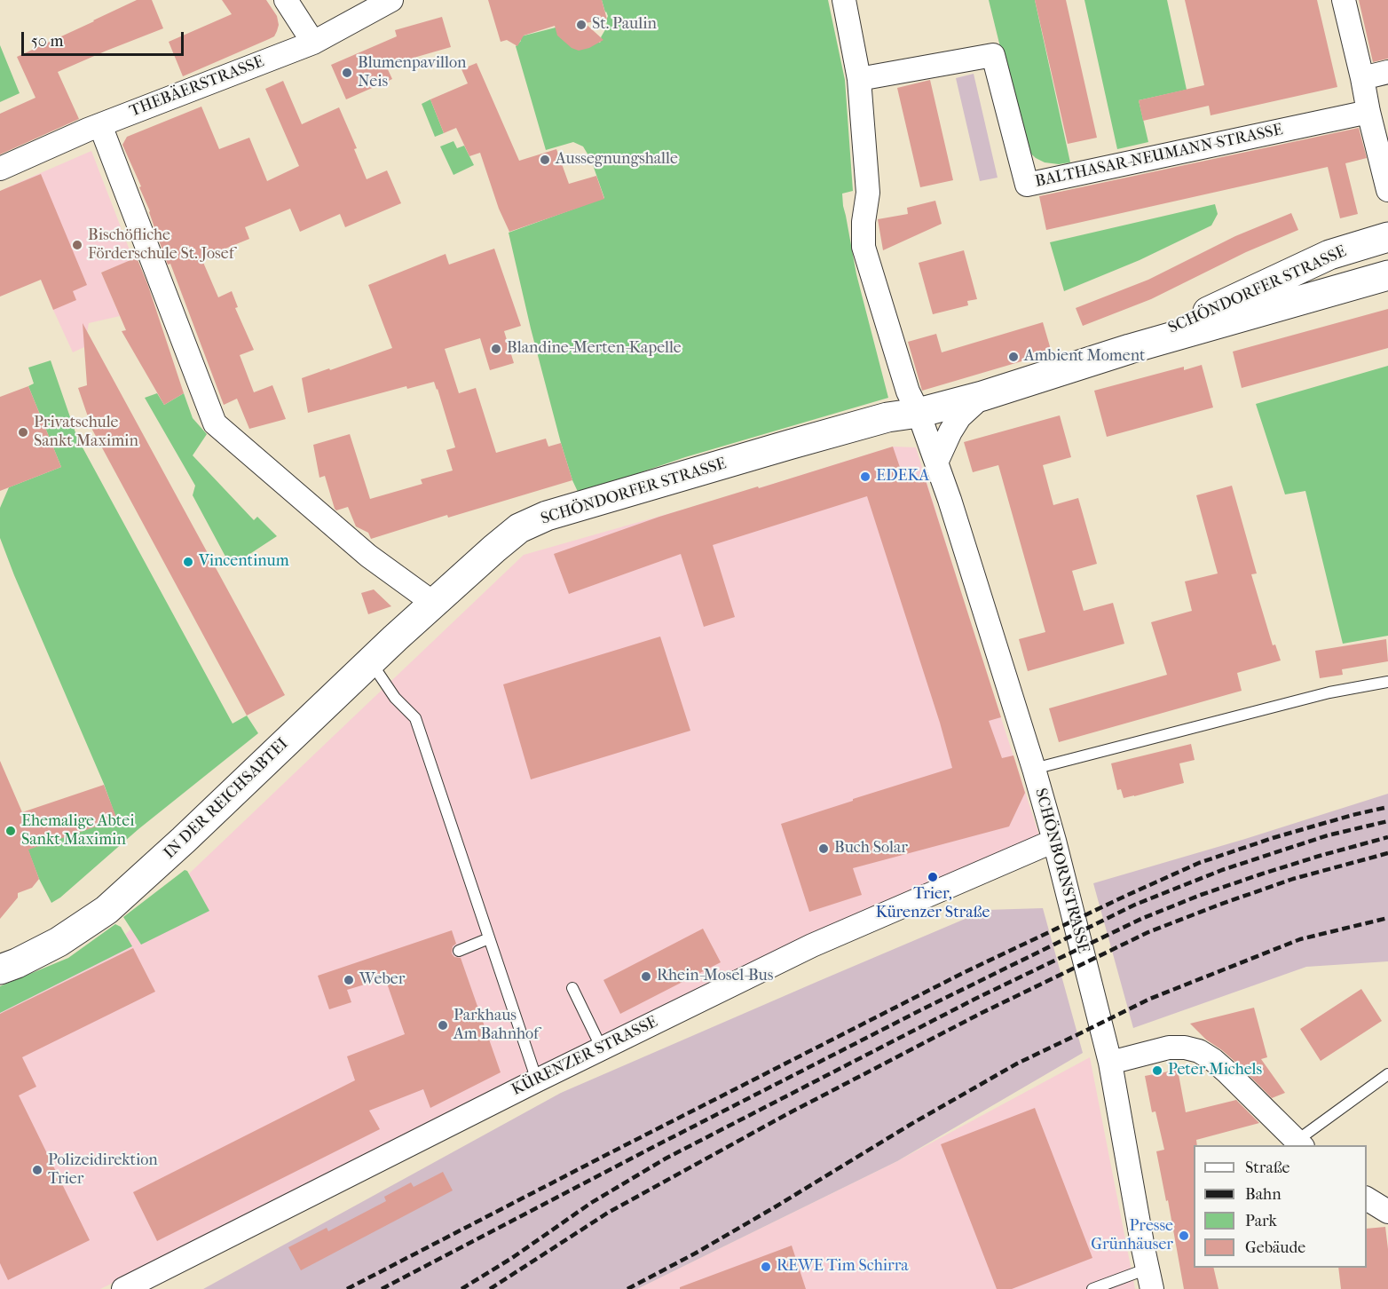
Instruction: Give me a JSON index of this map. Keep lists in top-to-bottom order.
{
  "streets": {
    "main road": ["SCHÖNDORFER STRASSE", "IN DER REICHSABTEI"],
    "street": [
      "THEBÄERSTRASSE",
      "BALTHASAR-NEUMANN-STRASSE",
      "SCHÖNBORNSTRASSE",
      "KÜRENZER STRASSE"
    ]
  },
  "crossings": [
    ["SCHÖNDORFER STRASSE", "IN DER REICHSABTEI"],
    ["SCHÖNDORFER STRASSE", "SCHÖNBORNSTRASSE"],
    ["SCHÖNBORNSTRASSE", "KÜRENZER STRASSE"]
  ],
  "places": [
    "St. Paulin",
    "Blumenpavillon Neis",
    "Aussegnungshalle",
    "Bischöfliche Förderschule St. Josef",
    "Blandine-Merten-Kapelle",
    "Ambient Moment",
    "Privatschule Sankt Maximin",
    "EDEKA",
    "Vincentinum",
    "Ehemalige Abtei Sankt Maximin",
    "Buch Solar",
    "Trier, Kürenzer Straße",
    "Rhein-Mosel-Bus",
    "Weber",
    "Parkhaus Am Bahnhof",
    "Peter Michels",
    "Polizeidirektion Trier",
    "Presse Grünhäuser",
    "REWE Tim Schirra"
  ],
  "legend": [
    "Straße",
    "Bahn",
    "Park",
    "Gebäude"
  ],
  "scale_bar": "50 m"
}
